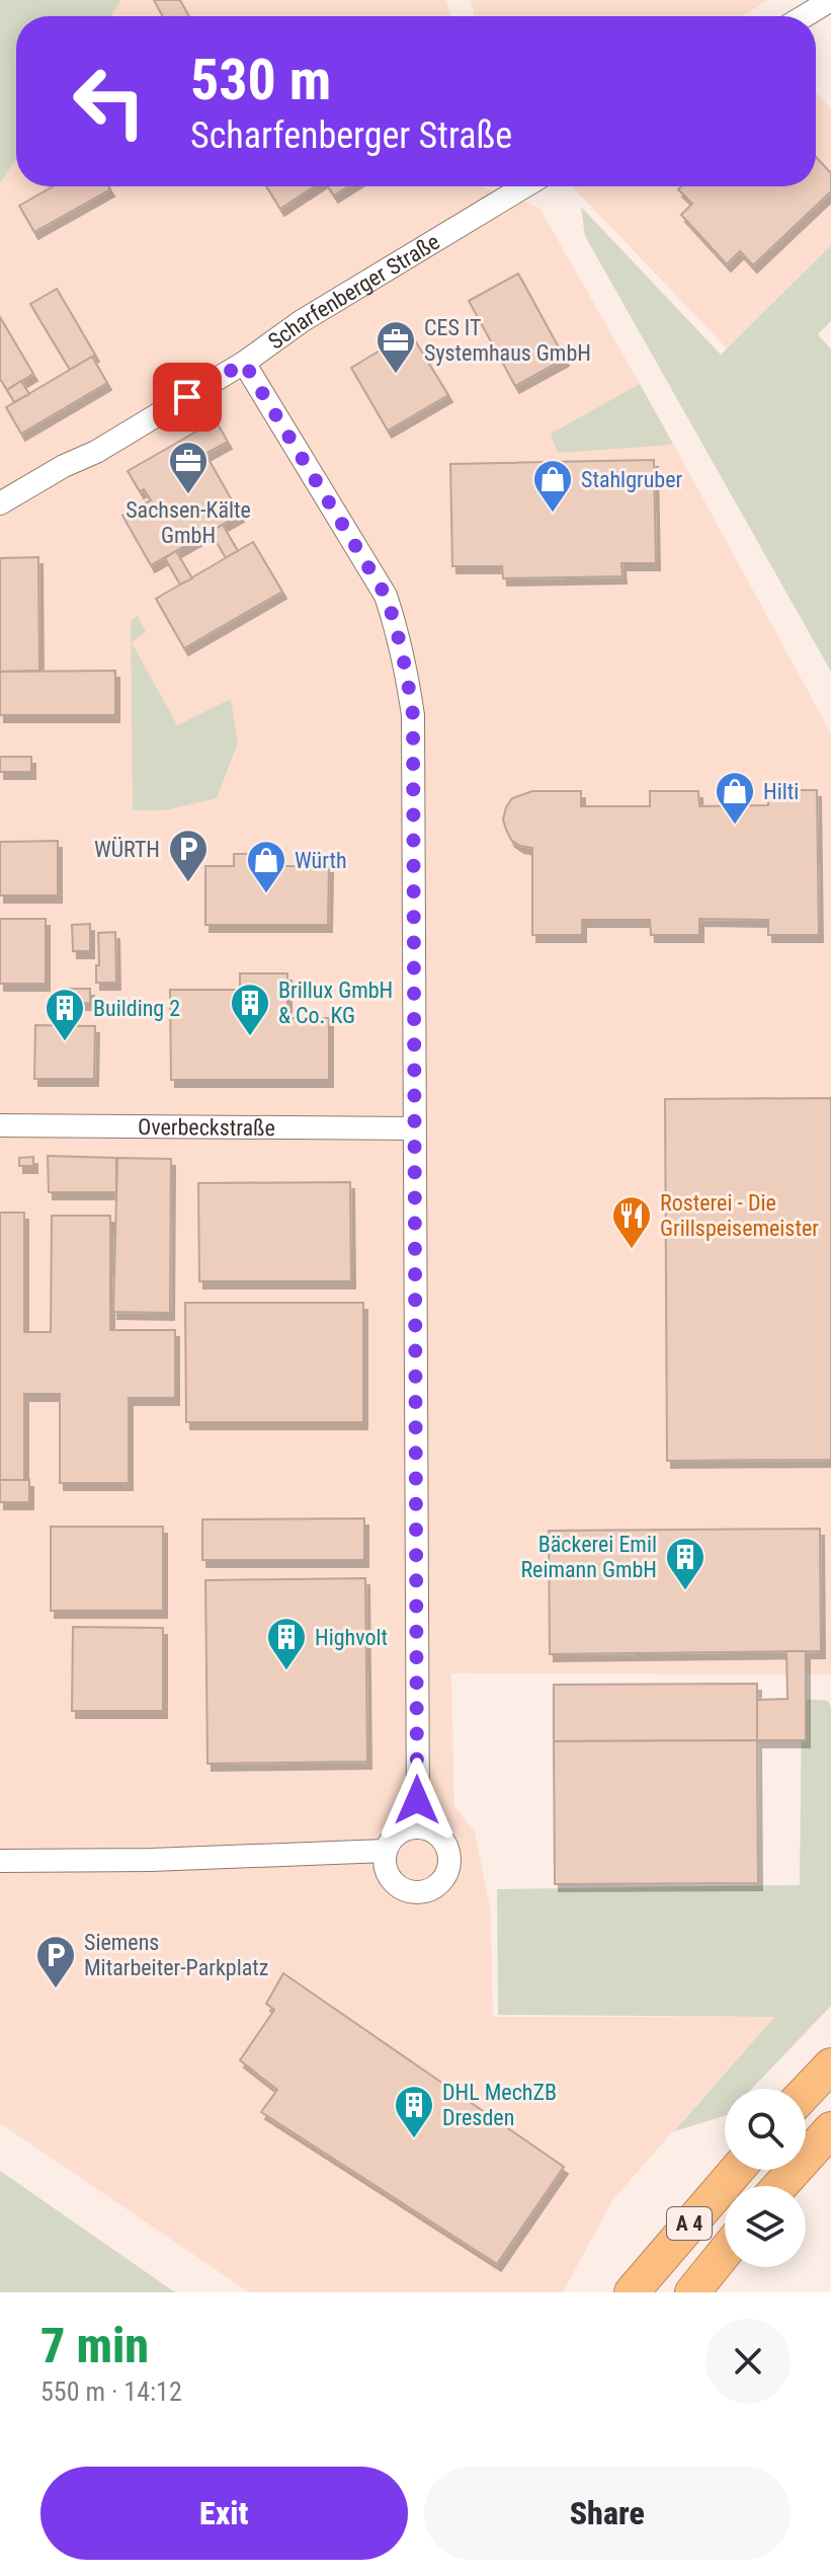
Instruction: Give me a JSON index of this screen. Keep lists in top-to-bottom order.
{
  "streets": {
    "highway": ["A 4"],
    "street": ["Scharfenberger Straße", "Overbeckstraße"]
  },
  "places": {
    "office": ["CES IT Systemhaus GmbH", "Sachsen-Kälte GmbH"],
    "shop": ["Stahlgruber", "Hilti", "Würth"],
    "parking": ["WÜRTH", "Siemens Mitarbeiter-Parkplatz"],
    "building": [
      "Brillux GmbH & Co. KG",
      "Building 2",
      "Bäckerei Emil Reimann GmbH",
      "Highvolt",
      "DHL MechZB Dresden"
    ],
    "restaurant": ["Rosterei - Die Grillspeisemeister"]
  },
  "page": {
    "turn": ["530 m", "Scharfenberger Straße"],
    "heading": ["7 min", "550 m · 14:12"],
    "buttons": ["Exit", "Share"]
  }
}
